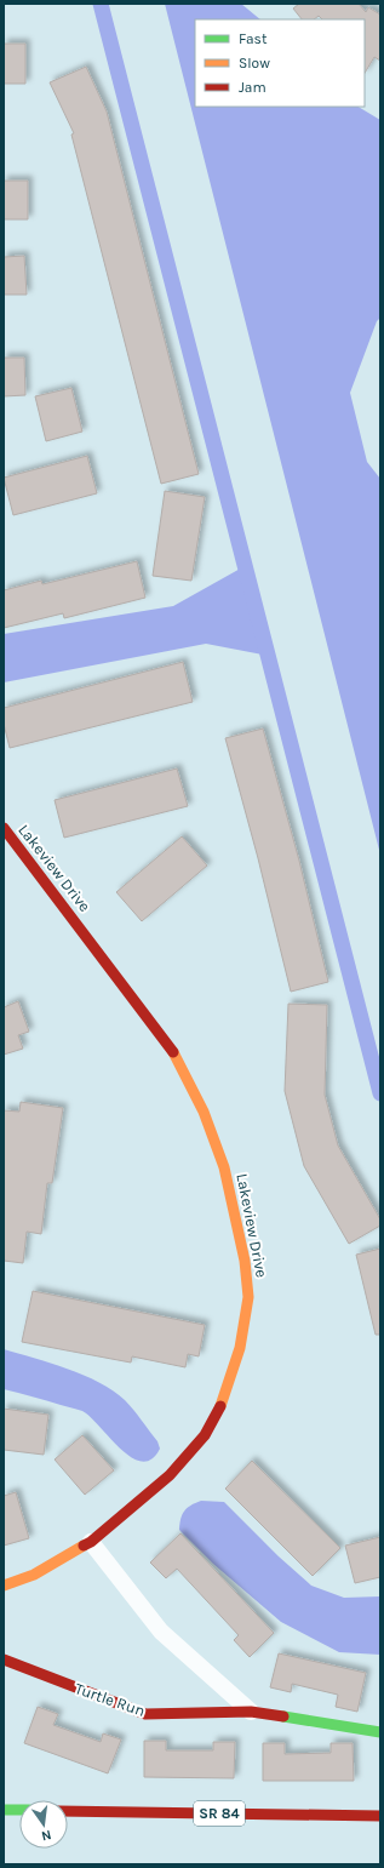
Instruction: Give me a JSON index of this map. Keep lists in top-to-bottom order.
{
  "streets": {
    "street": ["Lakeview Drive", "Turtle Run", "SR 84"]
  },
  "legend": ["Fast", "Slow", "Jam"],
  "north": "bottom"
}
